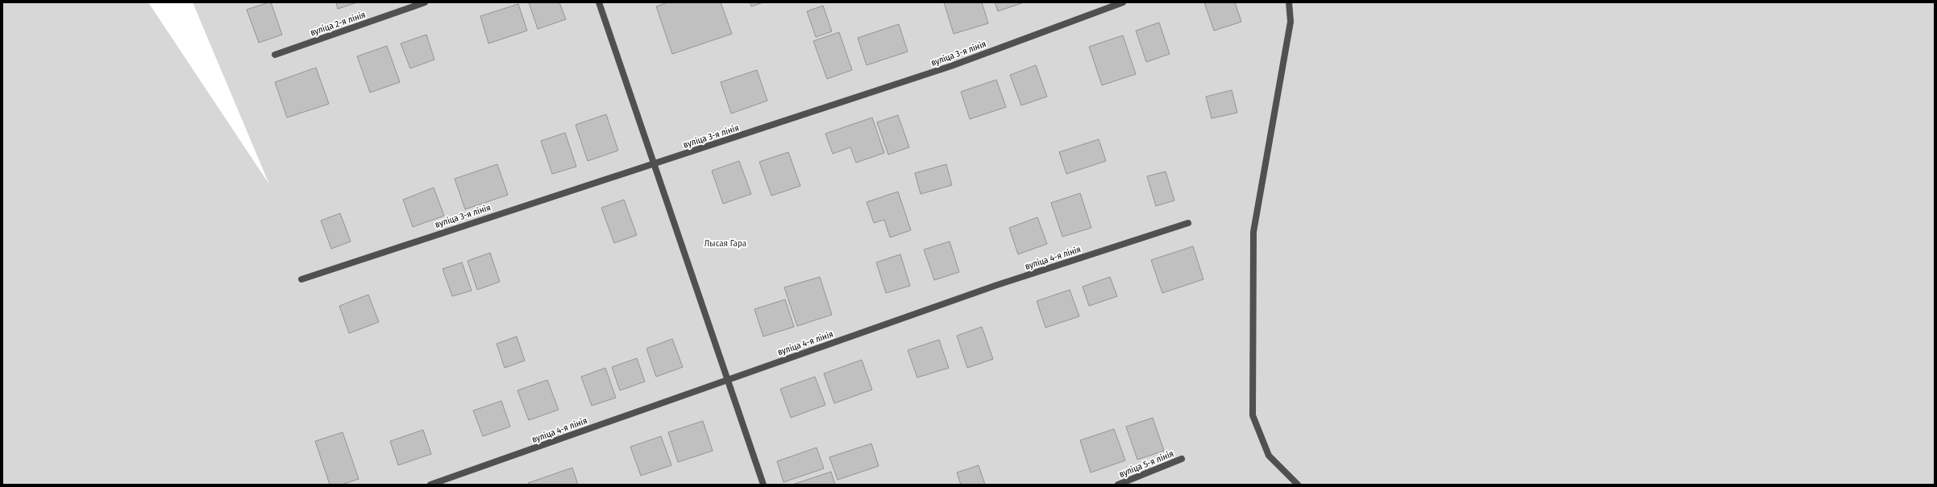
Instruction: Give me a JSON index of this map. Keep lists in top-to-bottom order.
{
  "streets": {
    "street": [
      "вуліца 2-я лінія",
      "вуліца 3-я лінія",
      "вуліца 4-я лінія",
      "вуліца 5-я лінія"
    ]
  },
  "parks": ["Лысая Гара"]
}
